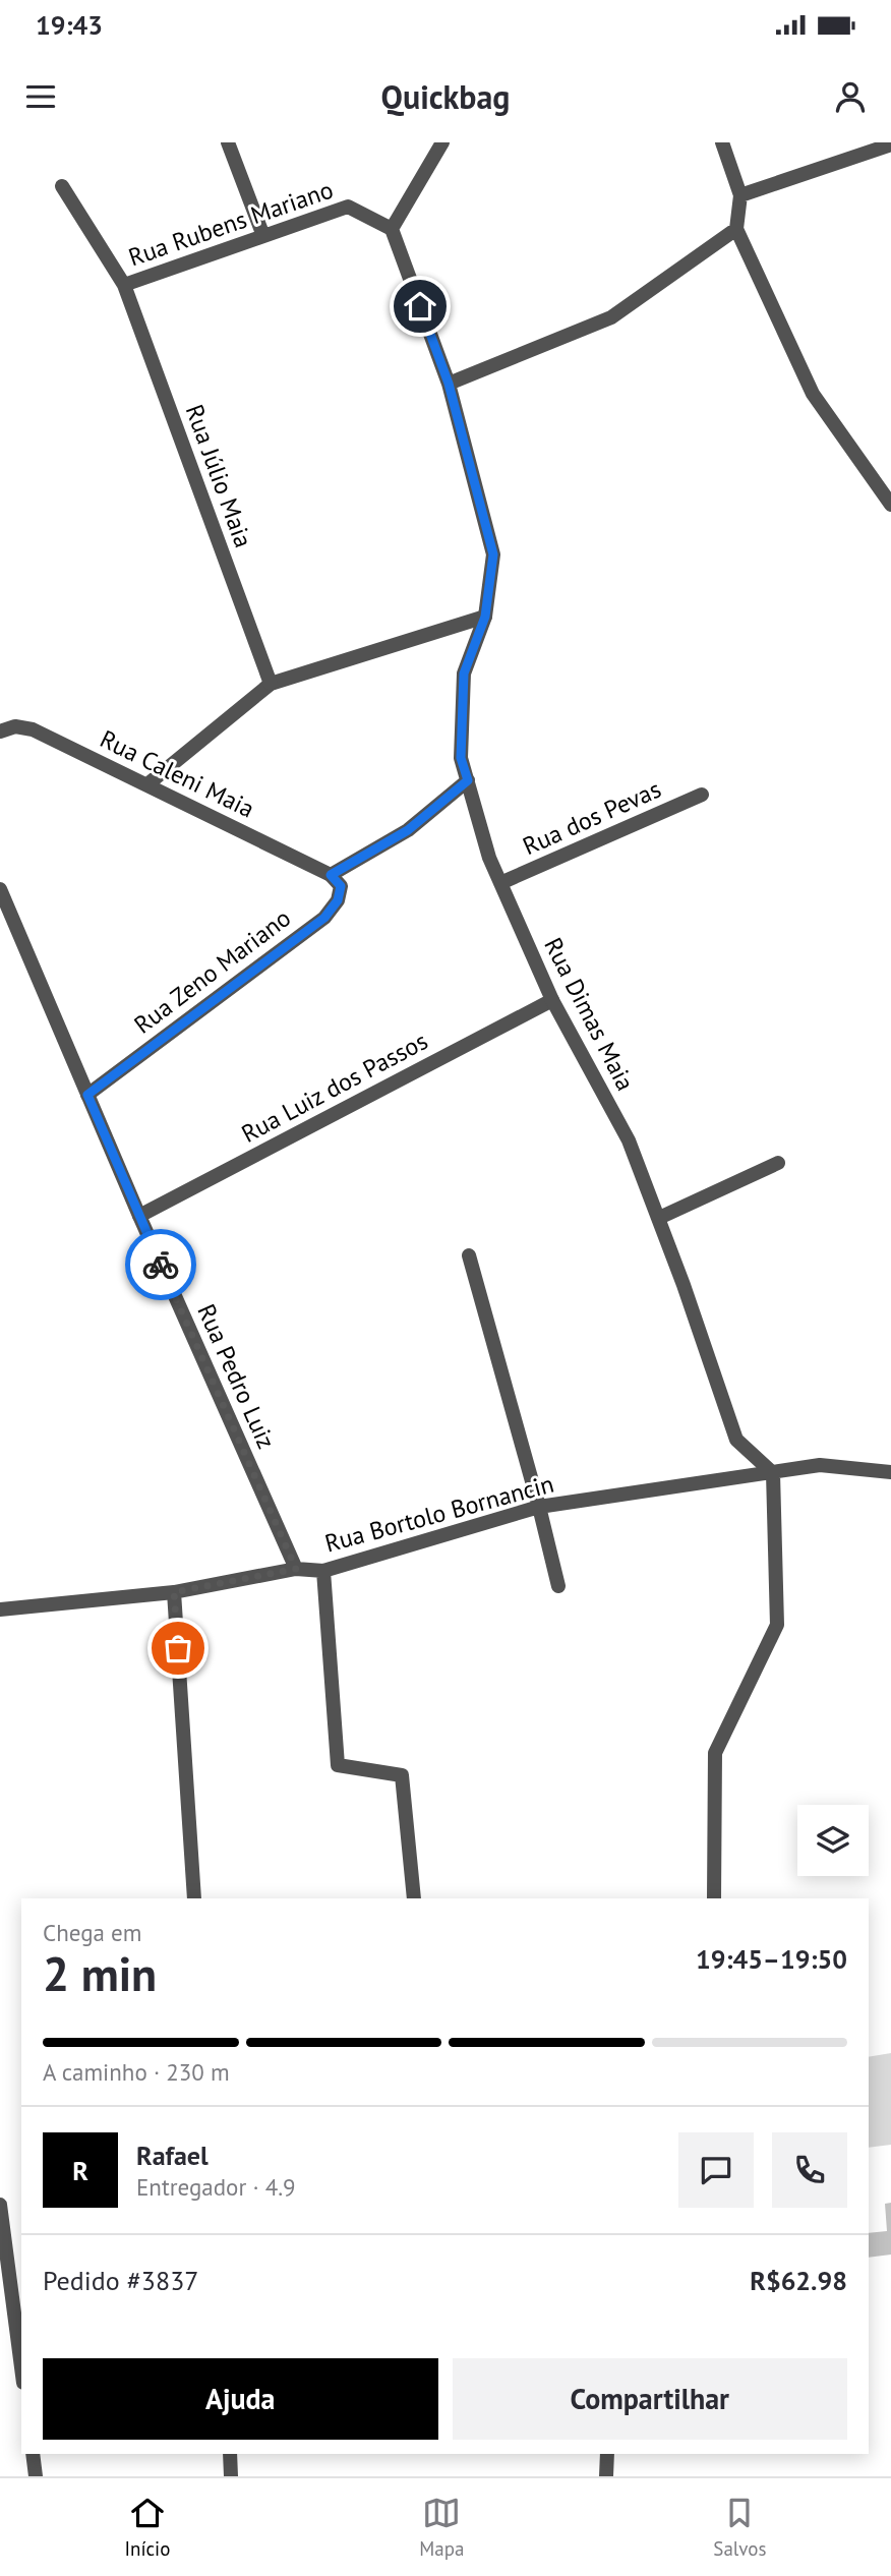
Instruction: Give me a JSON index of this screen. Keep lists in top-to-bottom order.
{
  "streets": {
    "street": [
      "Rua Rubens Mariano",
      "Rua Júlio Maia",
      "Rua Caleni Maia",
      "Rua dos Pevas",
      "Rua Zeno Mariano",
      "Rua Dimas Maia",
      "Rua Luiz dos Passos",
      "Rua Pedro Luiz",
      "Rua Bortolo Bornancin"
    ]
  },
  "crossings": [
    ["Rua Rubens Mariano", "Rua Júlio Maia"],
    ["Rua Rubens Mariano", "Rua Dimas Maia"],
    ["Rua Caleni Maia", "Rua Zeno Mariano"],
    ["Rua dos Pevas", "Rua Dimas Maia"],
    ["Rua Zeno Mariano", "Rua Pedro Luiz"],
    ["Rua Dimas Maia", "Rua Luiz dos Passos"],
    ["Rua Dimas Maia", "Rua Bortolo Bornancin"],
    ["Rua Luiz dos Passos", "Rua Pedro Luiz"],
    ["Rua Pedro Luiz", "Rua Bortolo Bornancin"]
  ],
  "page": {
    "status": "19:43",
    "header": "Quickbag",
    "heading": ["2 min", "Chega em", "19:45–19:50"],
    "panel": [
      "Rafael",
      "Entregador · 4.9",
      "Pedido #3837",
      "R$62.98"
    ],
    "bar": "A caminho · 230 m",
    "round": "R",
    "buttons": ["Ajuda", "Compartilhar"],
    "tabs": ["Início", "Mapa", "Salvos"]
  }
}
